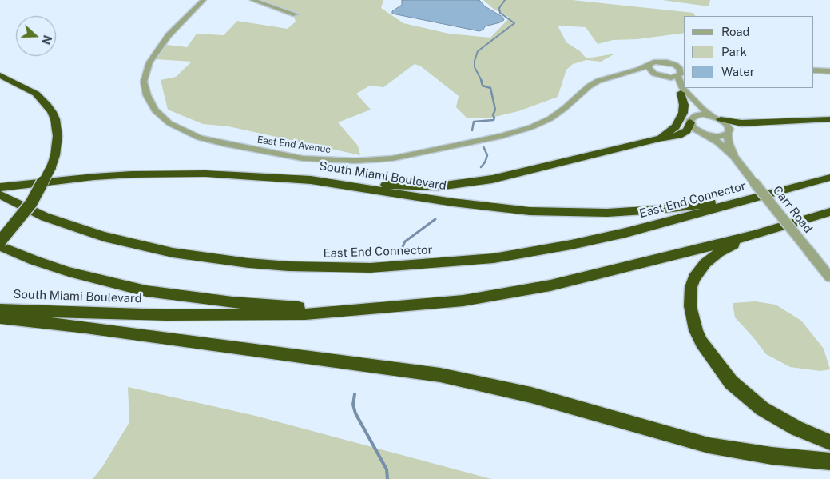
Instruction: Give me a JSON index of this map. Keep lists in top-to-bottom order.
{
  "streets": {
    "highway": ["South Miami Boulevard", "East End Connector"],
    "street": ["East End Avenue", "Carr Road"]
  },
  "crossings": [
    ["South Miami Boulevard", "East End Connector"]
  ],
  "legend": ["Road", "Park", "Water"],
  "north": "right"
}
